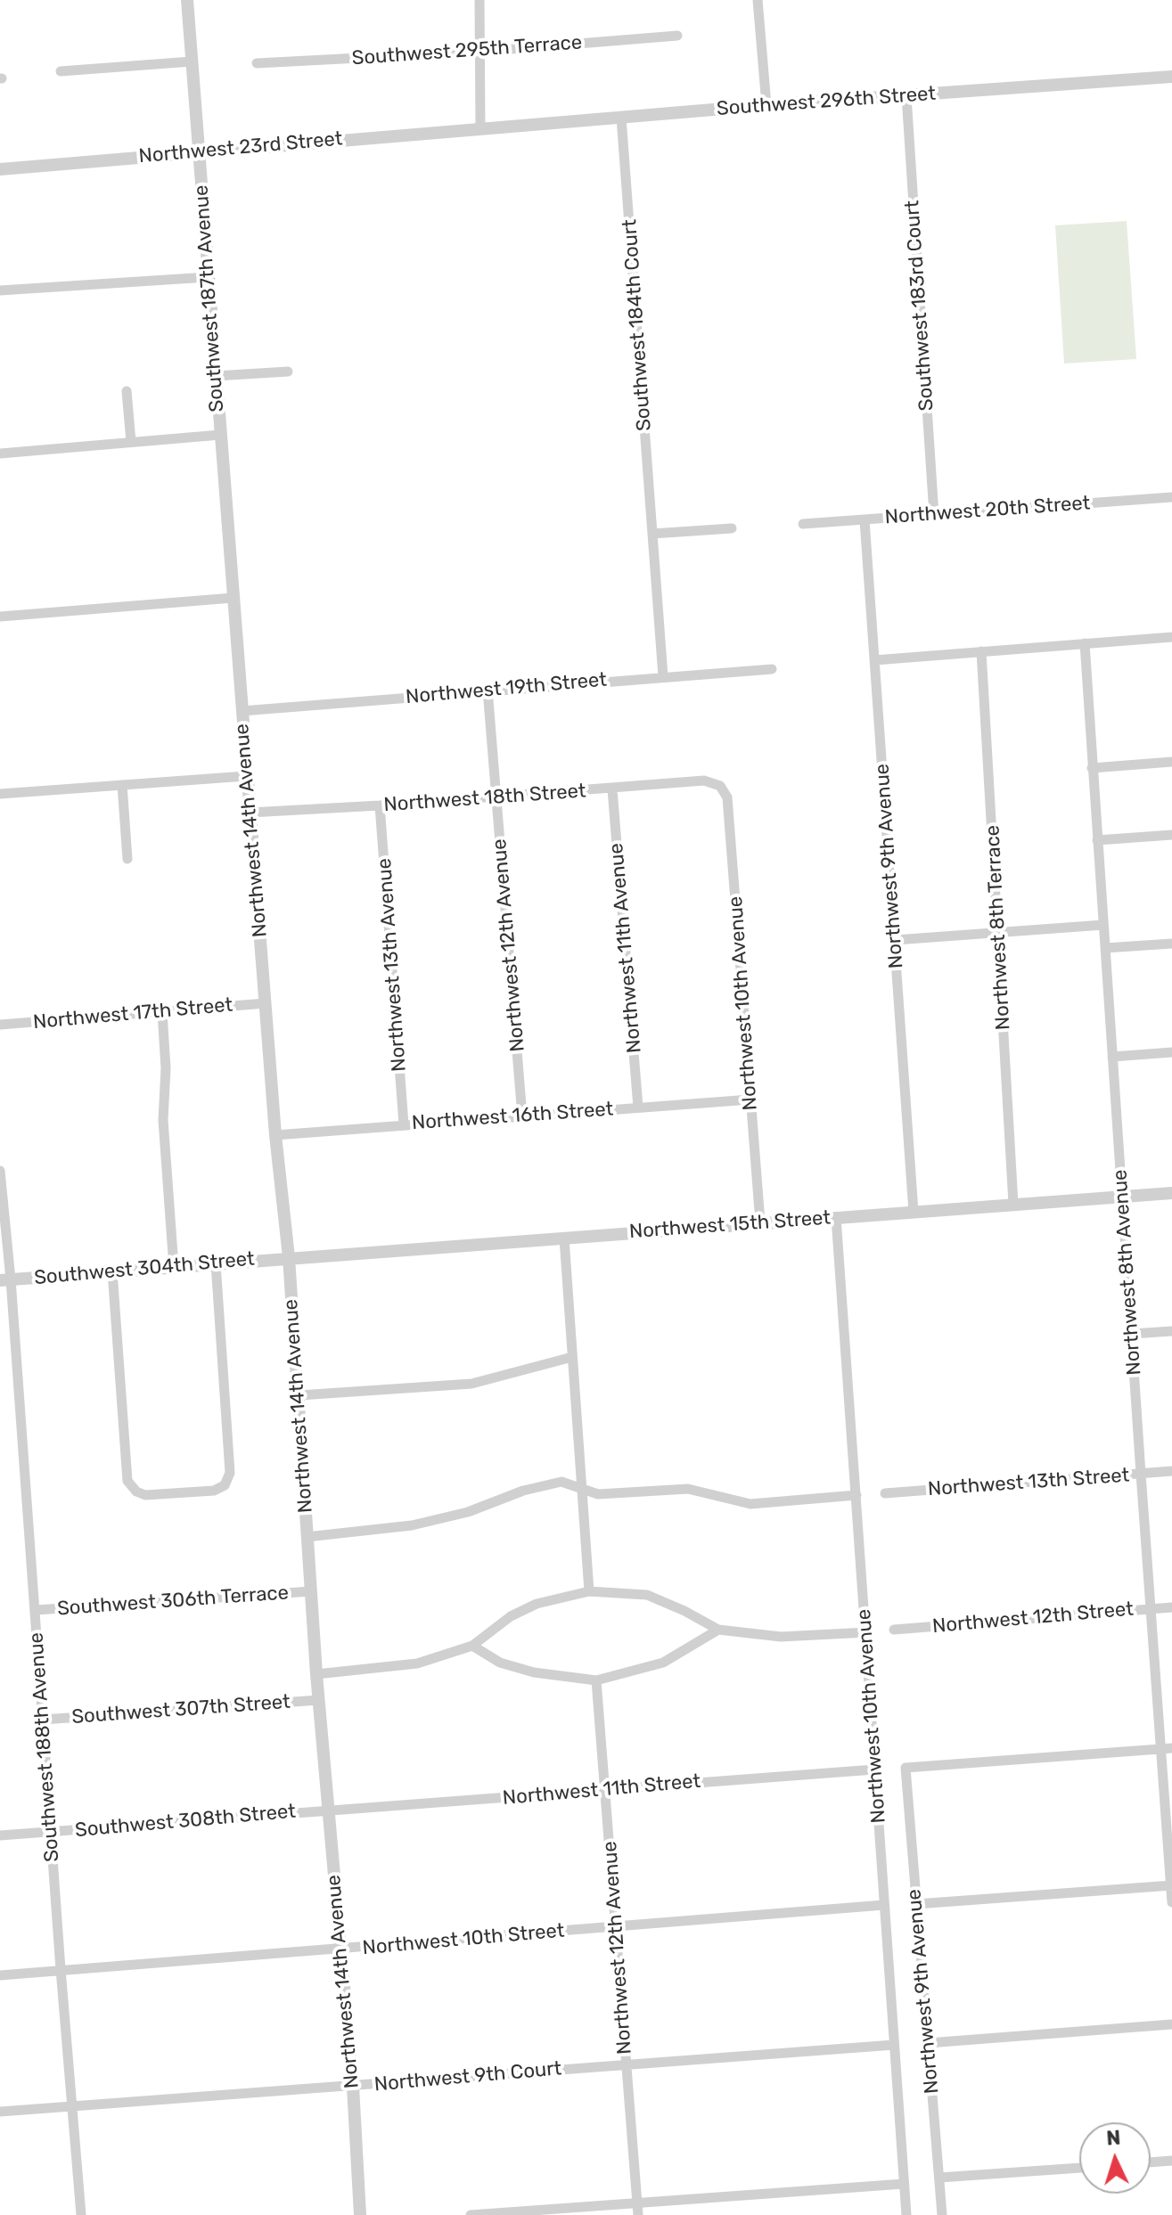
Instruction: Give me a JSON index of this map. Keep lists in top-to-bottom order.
{
  "streets": {
    "street": [
      "Southwest 295th Terrace",
      "Southwest 296th Street",
      "Northwest 23rd Street",
      "Southwest 187th Avenue",
      "Southwest 183rd Court",
      "Southwest 184th Court",
      "Northwest 20th Street",
      "Northwest 19th Street",
      "Northwest 18th Street",
      "Northwest 14th Avenue",
      "Northwest 9th Avenue",
      "Northwest 8th Terrace",
      "Northwest 12th Avenue",
      "Northwest 11th Avenue",
      "Northwest 13th Avenue",
      "Northwest 10th Avenue",
      "Northwest 17th Street",
      "Northwest 16th Street",
      "Northwest 15th Street",
      "Southwest 304th Street",
      "Northwest 8th Avenue",
      "Northwest 13th Street",
      "Southwest 306th Terrace",
      "Northwest 12th Street",
      "Southwest 307th Street",
      "Southwest 188th Avenue",
      "Northwest 11th Street",
      "Southwest 308th Street",
      "Northwest 10th Street",
      "Northwest 9th Court"
    ]
  },
  "crossings": [
    ["Southwest 296th Street", "Northwest 23rd Street"],
    ["Southwest 296th Street", "Southwest 183rd Court"],
    ["Southwest 296th Street", "Southwest 184th Court"],
    ["Northwest 23rd Street", "Southwest 187th Avenue"],
    ["Southwest 187th Avenue", "Northwest 14th Avenue"],
    ["Southwest 183rd Court", "Northwest 20th Street"],
    ["Southwest 184th Court", "Northwest 19th Street"],
    ["Northwest 20th Street", "Northwest 9th Avenue"],
    ["Northwest 19th Street", "Northwest 14th Avenue"],
    ["Northwest 19th Street", "Northwest 12th Avenue"],
    ["Northwest 18th Street", "Northwest 14th Avenue"],
    ["Northwest 18th Street", "Northwest 12th Avenue"],
    ["Northwest 18th Street", "Northwest 11th Avenue"],
    ["Northwest 18th Street", "Northwest 13th Avenue"],
    ["Northwest 18th Street", "Northwest 10th Avenue"],
    ["Northwest 14th Avenue", "Northwest 17th Street"],
    ["Northwest 14th Avenue", "Northwest 16th Street"],
    ["Northwest 14th Avenue", "Northwest 15th Street"],
    ["Northwest 14th Avenue", "Southwest 304th Street"],
    ["Northwest 14th Avenue", "Southwest 306th Terrace"],
    ["Northwest 14th Avenue", "Southwest 307th Street"],
    ["Northwest 14th Avenue", "Northwest 11th Street"],
    ["Northwest 14th Avenue", "Southwest 308th Street"],
    ["Northwest 14th Avenue", "Northwest 10th Street"],
    ["Northwest 14th Avenue", "Northwest 9th Court"],
    ["Northwest 9th Avenue", "Northwest 15th Street"],
    ["Northwest 9th Avenue", "Northwest 8th Avenue"],
    ["Northwest 8th Terrace", "Northwest 15th Street"],
    ["Northwest 12th Avenue", "Northwest 16th Street"],
    ["Northwest 12th Avenue", "Northwest 11th Street"],
    ["Northwest 12th Avenue", "Northwest 10th Street"],
    ["Northwest 12th Avenue", "Northwest 9th Court"],
    ["Northwest 11th Avenue", "Northwest 16th Street"],
    ["Northwest 13th Avenue", "Northwest 16th Street"],
    ["Northwest 10th Avenue", "Northwest 16th Street"],
    ["Northwest 10th Avenue", "Northwest 15th Street"],
    ["Northwest 10th Avenue", "Northwest 11th Street"],
    ["Northwest 10th Avenue", "Northwest 10th Street"],
    ["Northwest 10th Avenue", "Northwest 9th Court"],
    ["Northwest 15th Street", "Southwest 304th Street"],
    ["Northwest 15th Street", "Northwest 8th Avenue"],
    ["Southwest 304th Street", "Southwest 188th Avenue"],
    ["Northwest 8th Avenue", "Northwest 13th Street"],
    ["Northwest 8th Avenue", "Northwest 12th Street"],
    ["Southwest 306th Terrace", "Southwest 188th Avenue"],
    ["Southwest 307th Street", "Southwest 188th Avenue"],
    ["Southwest 188th Avenue", "Southwest 308th Street"],
    ["Southwest 188th Avenue", "Northwest 10th Street"],
    ["Southwest 188th Avenue", "Northwest 9th Court"],
    ["Northwest 11th Street", "Southwest 308th Street"]
  ],
  "north": "top"
}
